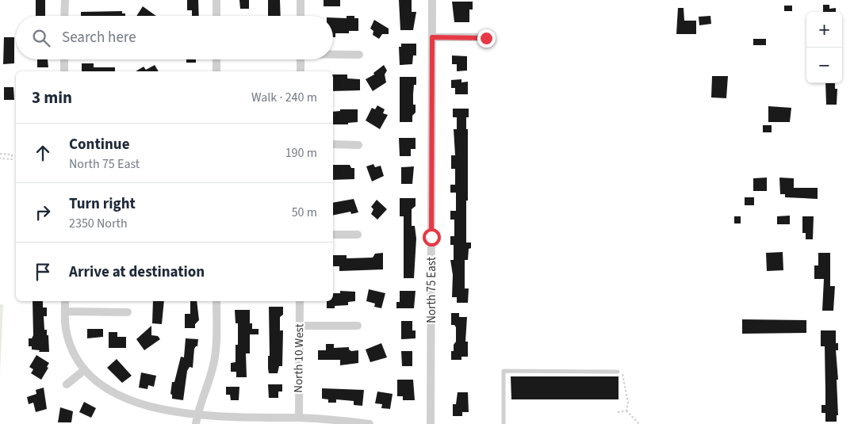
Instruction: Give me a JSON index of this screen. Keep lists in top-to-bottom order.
{
  "streets": {
    "street": ["North 75 East", "North 10 West"]
  },
  "page": {
    "map_buttons": ["+", "−"],
    "search": "Search here",
    "heading": ["3 min", "Walk · 240 m"],
    "list": [
      ["Continue", "North 75 East", "190 m"],
      ["Turn right", "2350 North", "50 m"],
      "Arrive at destination"
    ]
  }
}
